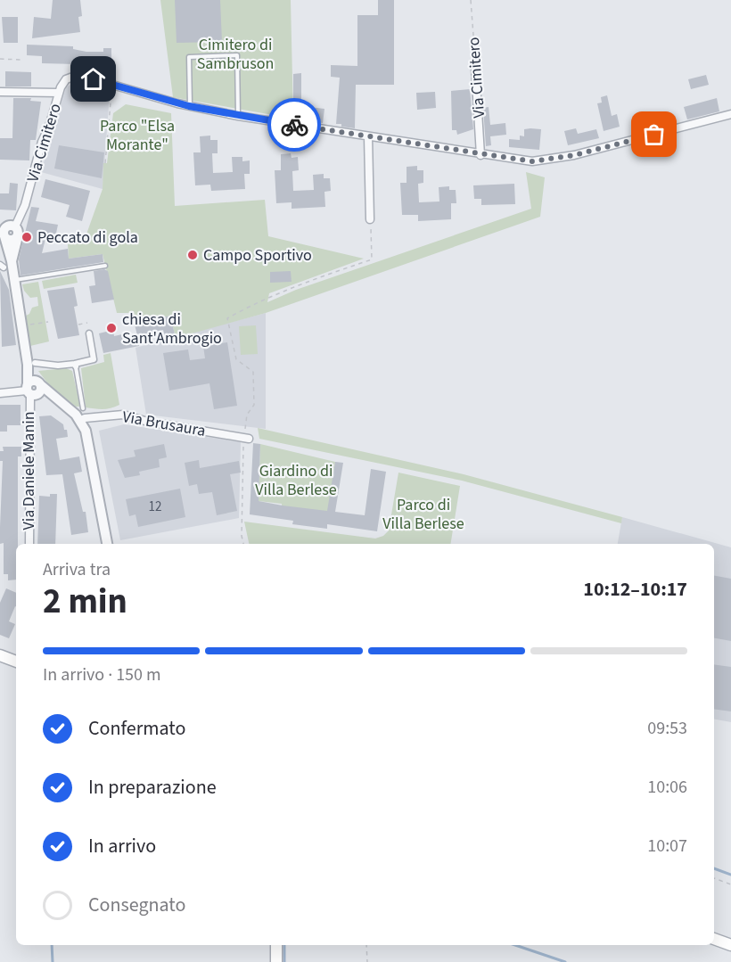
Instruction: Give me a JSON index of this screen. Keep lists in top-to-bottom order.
{
  "streets": {
    "street": ["Via Cimitero", "Via Brusaura", "Via Daniele Manin"]
  },
  "parks": [
    "Cimitero di Sambruson",
    "Parco \"Elsa Morante\"",
    "Giardino di Villa Berlese",
    "Parco di Villa Berlese"
  ],
  "places": ["Peccato di gola", "Campo Sportivo", "chiesa di Sant'Ambrogio"],
  "house_numbers": ["12"],
  "page": {
    "heading": ["2 min", "Arriva tra", "10:12–10:17"],
    "bar": "In arrivo · 150 m",
    "list": [
      ["Confermato", "09:53"],
      ["In preparazione", "10:06"],
      ["In arrivo", "10:07"],
      "Consegnato"
    ]
  }
}
